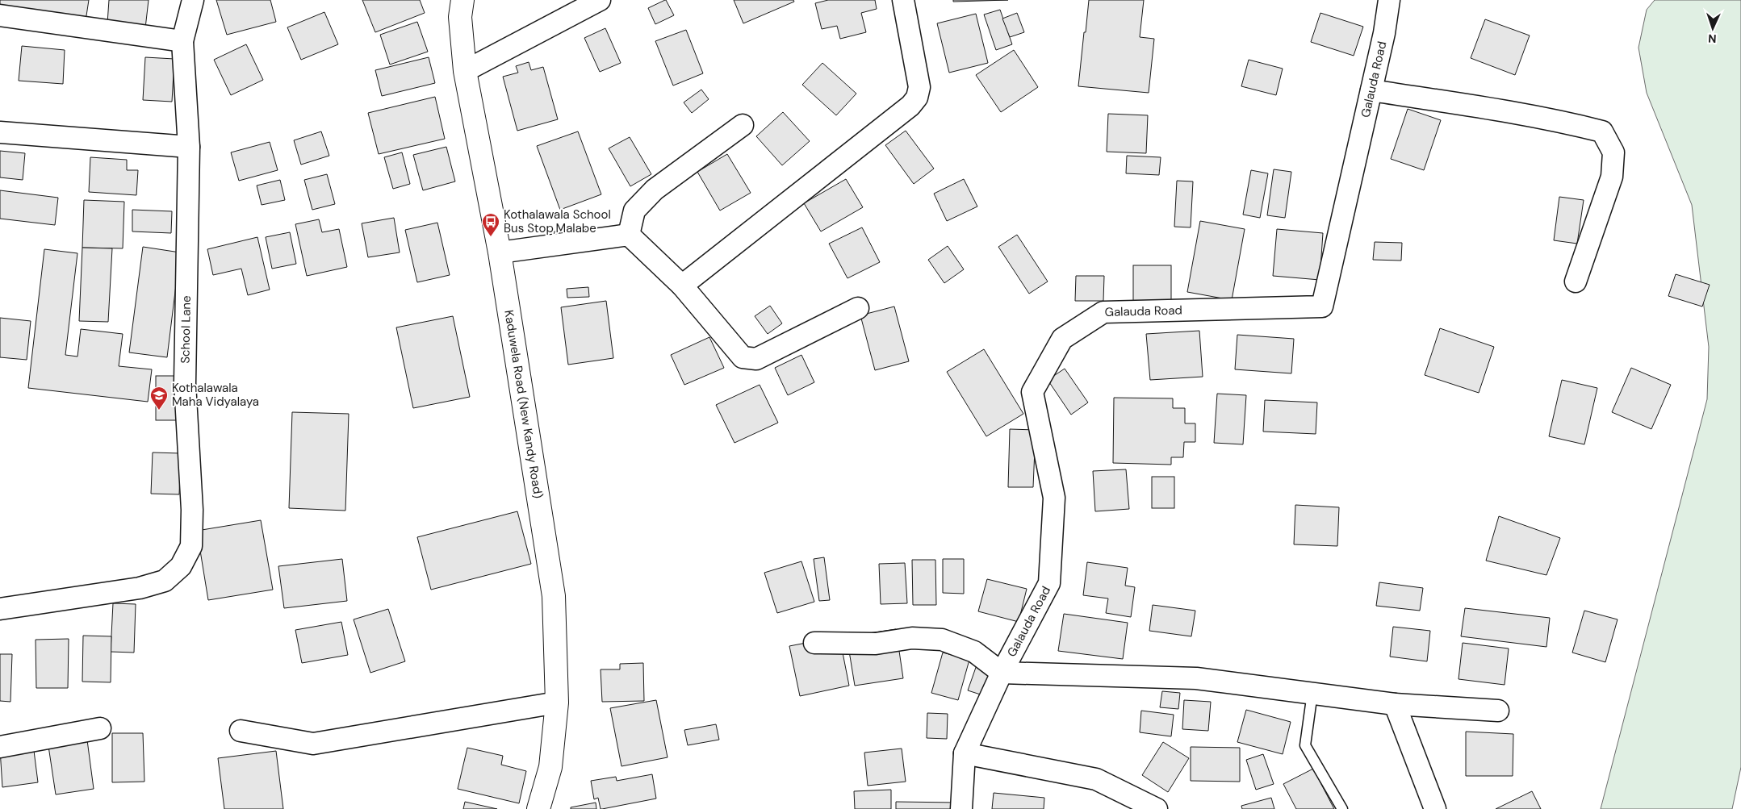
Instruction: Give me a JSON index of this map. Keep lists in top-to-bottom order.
{
  "streets": {
    "main road": ["Kaduwela Road (New Kandy Road)"],
    "street": ["Galauda Road", "School Lane"]
  },
  "places": {
    "bus stop": ["Kothalawala School Bus Stop,Malabe"],
    "school or university": ["Kothalawala Maha Vidyalaya"]
  },
  "north": "bottom"
}
